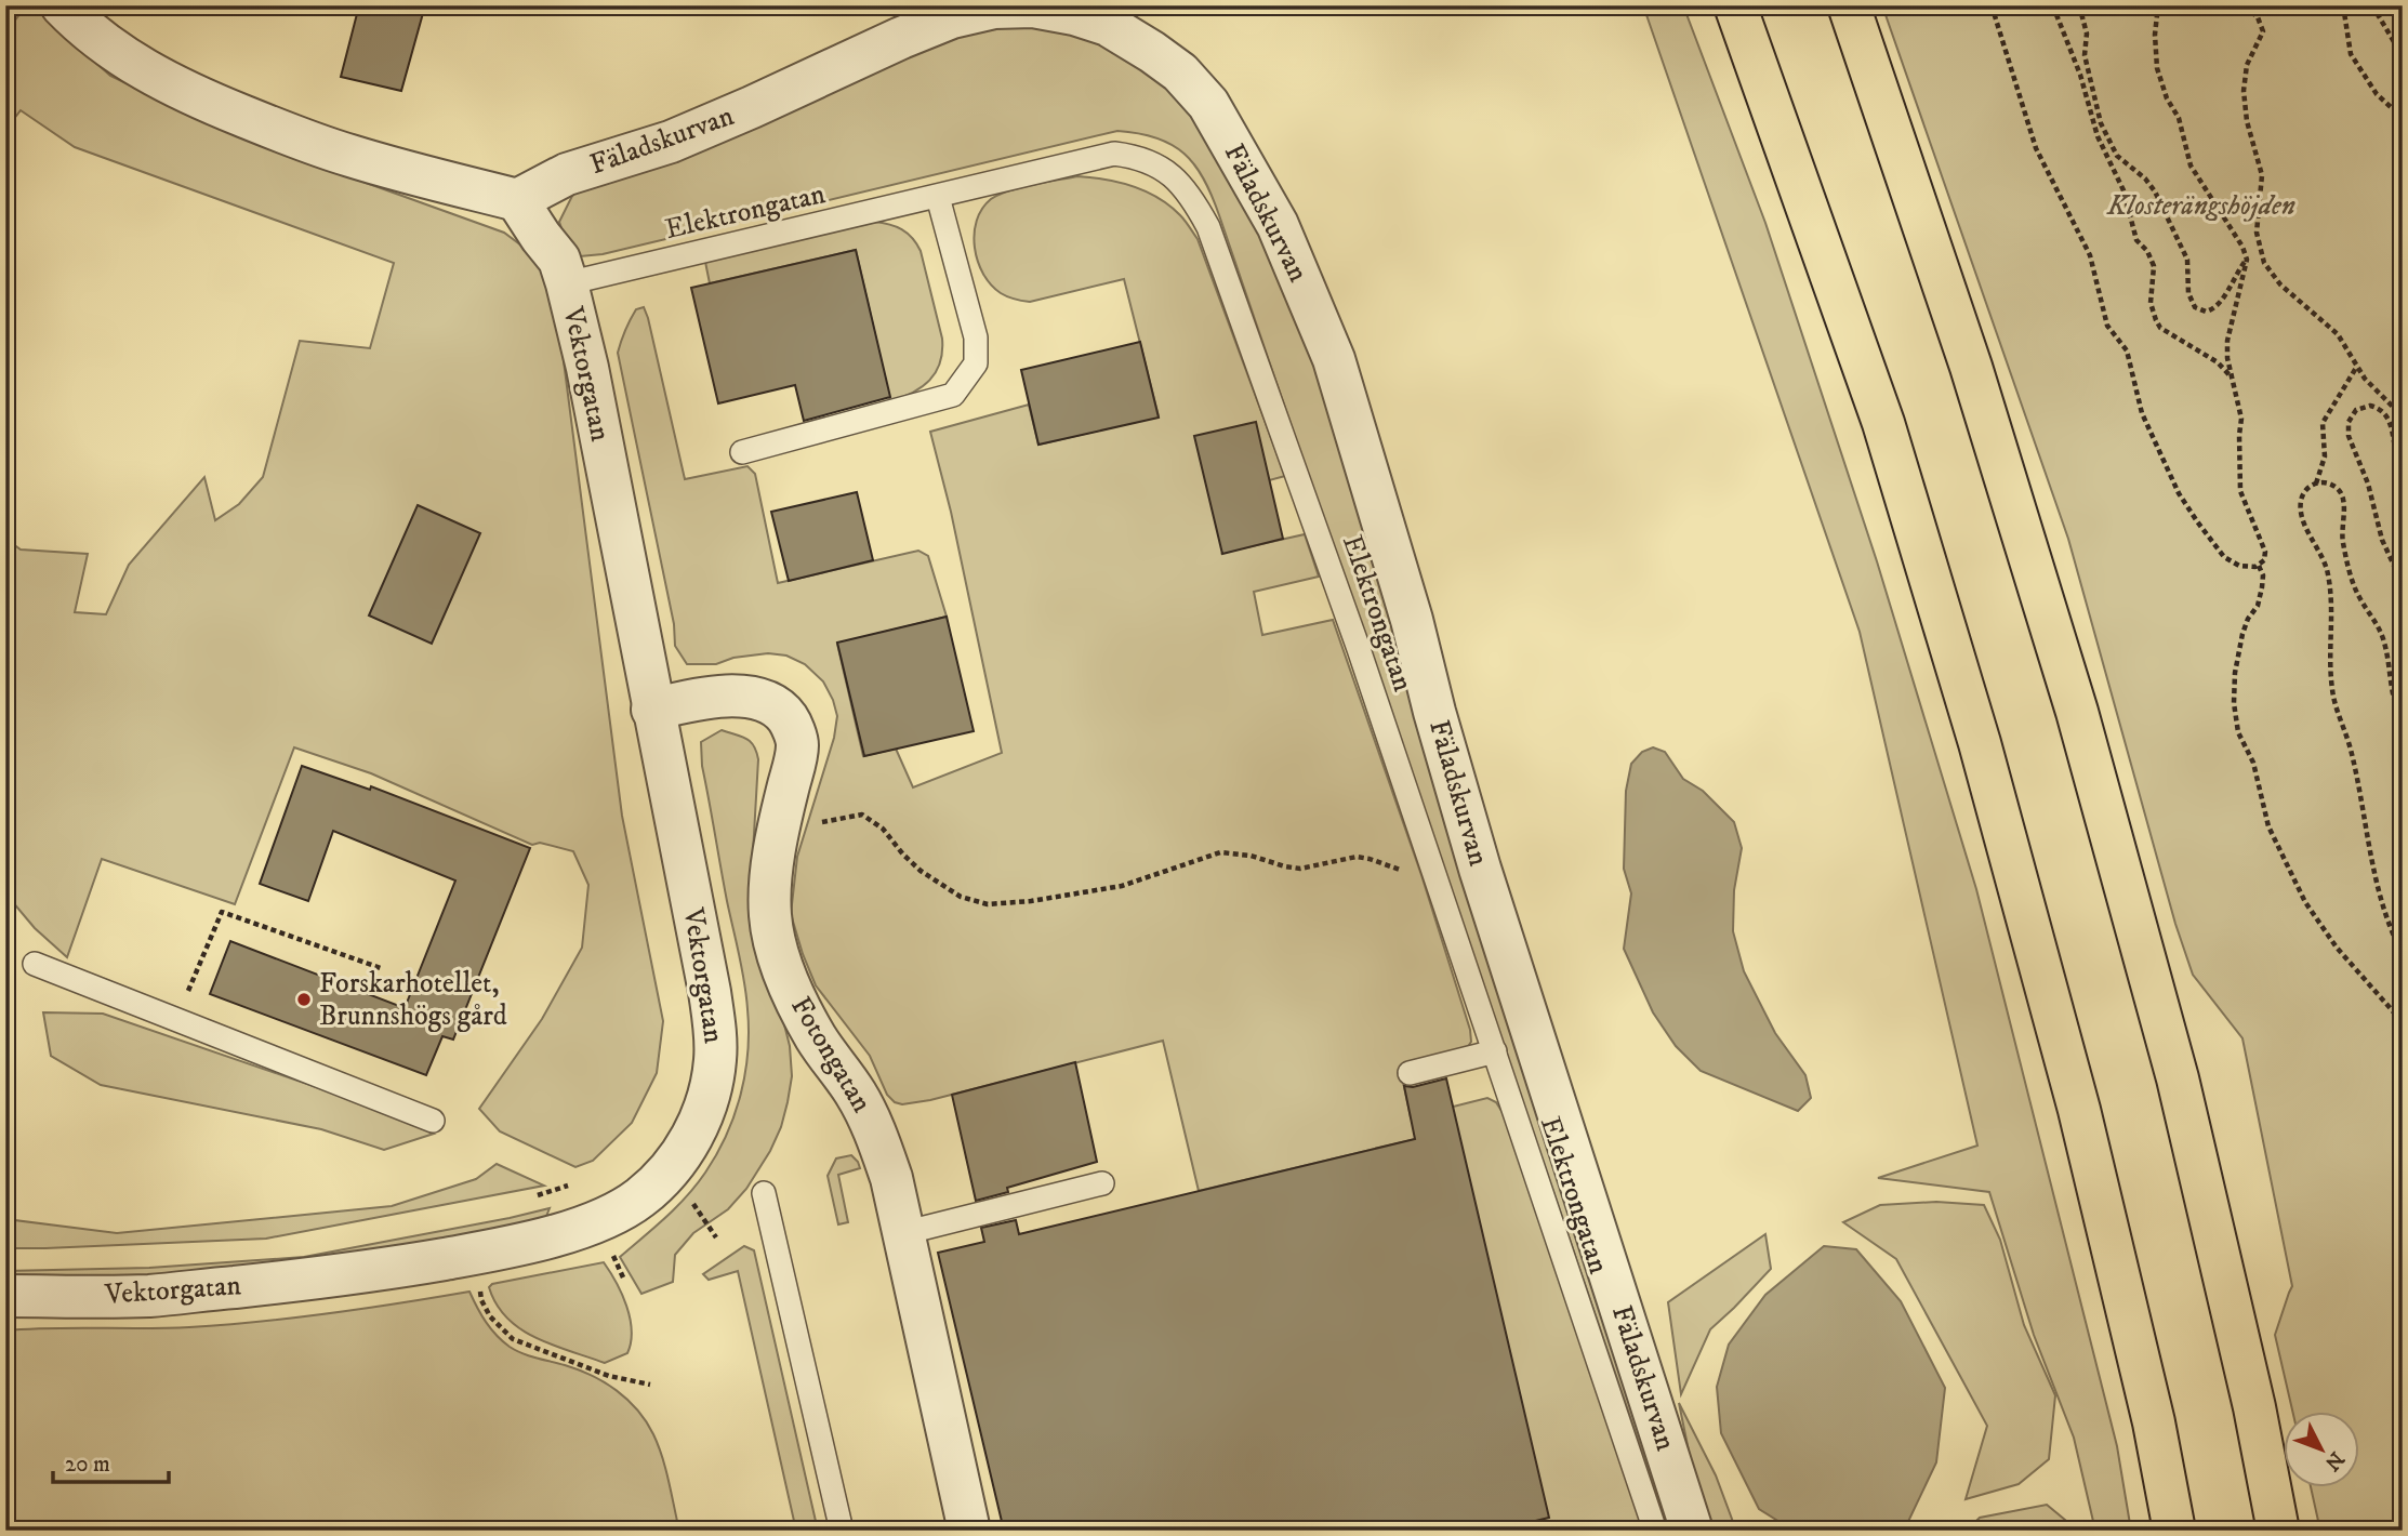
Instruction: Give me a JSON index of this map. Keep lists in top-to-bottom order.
{
  "streets": {
    "street": ["Fäladskurvan", "Vektorgatan", "Fotongatan"],
    "lane": ["Elektrongatan"]
  },
  "crossings": [
    ["Fäladskurvan", "Vektorgatan"],
    ["Elektrongatan", "Vektorgatan"],
    ["Vektorgatan", "Fotongatan"]
  ],
  "parks": ["Klosterängshöjden"],
  "places": ["Forskarhotellet, Brunnshögs gård"],
  "scale_bar": "20 m",
  "north": "bottom right"
}
